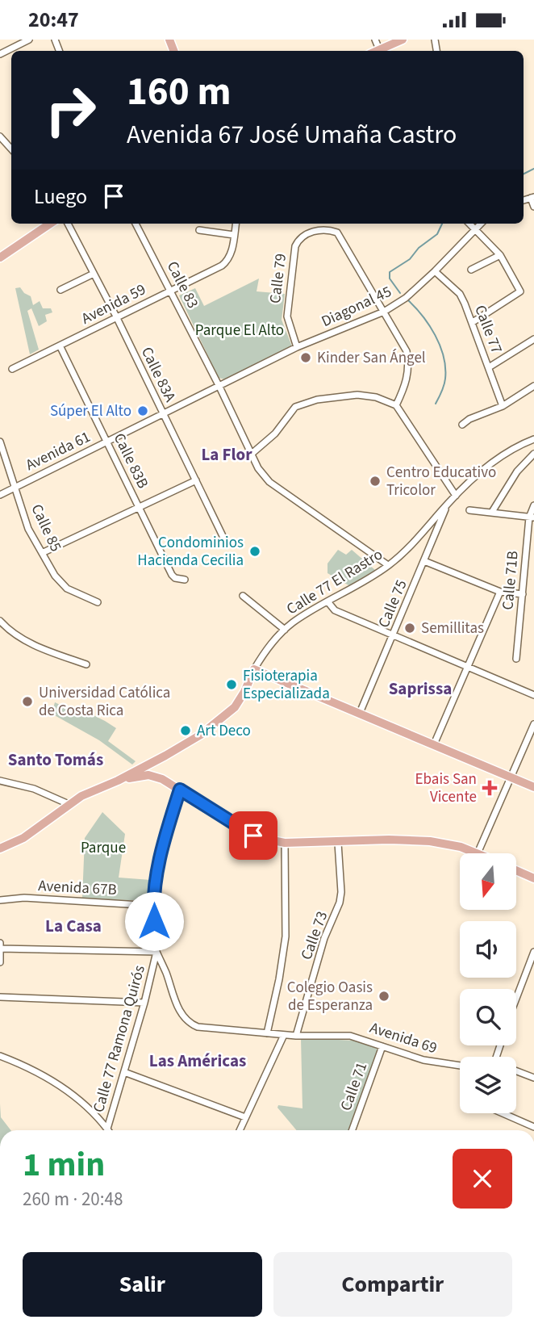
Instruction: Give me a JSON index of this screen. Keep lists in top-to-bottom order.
{
  "streets": {
    "street": [
      "Calle 79",
      "Calle 83",
      "Avenida 59",
      "Diagonal 45",
      "Calle 77",
      "Calle 83A",
      "Avenida 61",
      "Calle 83B",
      "Calle 85",
      "Calle 71B",
      "Calle 77 El Rastro",
      "Calle 75",
      "Avenida 67B",
      "Calle 73",
      "Avenida 69",
      "Calle 77 Ramona Quirós",
      "Calle 71"
    ]
  },
  "crossings": [
    ["Calle 79", "Diagonal 45"],
    ["Calle 83", "Avenida 59"],
    ["Calle 83", "Diagonal 45"],
    ["Calle 83", "Avenida 61"],
    ["Avenida 59", "Calle 83A"],
    ["Avenida 59", "Calle 83B"],
    ["Diagonal 45", "Calle 77"],
    ["Diagonal 45", "Avenida 61"],
    ["Calle 83A", "Avenida 61"],
    ["Avenida 61", "Calle 83B"],
    ["Avenida 61", "Calle 85"],
    ["Calle 77 El Rastro", "Calle 75"],
    ["Avenida 67B", "Calle 77 Ramona Quirós"],
    ["Calle 73", "Avenida 69"],
    ["Avenida 69", "Calle 77 Ramona Quirós"],
    ["Avenida 69", "Calle 71"]
  ],
  "districts": [
    "La Flor",
    "Saprissa",
    "Santo Tomás",
    "La Casa",
    "Las Américas"
  ],
  "parks": ["Parque El Alto", "Parque"],
  "places": {
    "other": [
      "Kinder San Ángel",
      "Súper El Alto",
      "Centro Educativo Tricolor",
      "Condominios Hacienda Cecilia",
      "Semillitas",
      "Fisioterapia Especializada",
      "Universidad Católica de Costa Rica",
      "Art Deco",
      "Colegio Oasis de Esperanza"
    ],
    "health": ["Ebais San Vicente"]
  },
  "north": "bottom",
  "page": {
    "status": "20:47",
    "turn": ["160 m", "Avenida 67 José Umaña Castro"],
    "then": "Luego",
    "heading": ["1 min", "260 m · 20:48"],
    "buttons": ["Salir", "Compartir"]
  }
}
